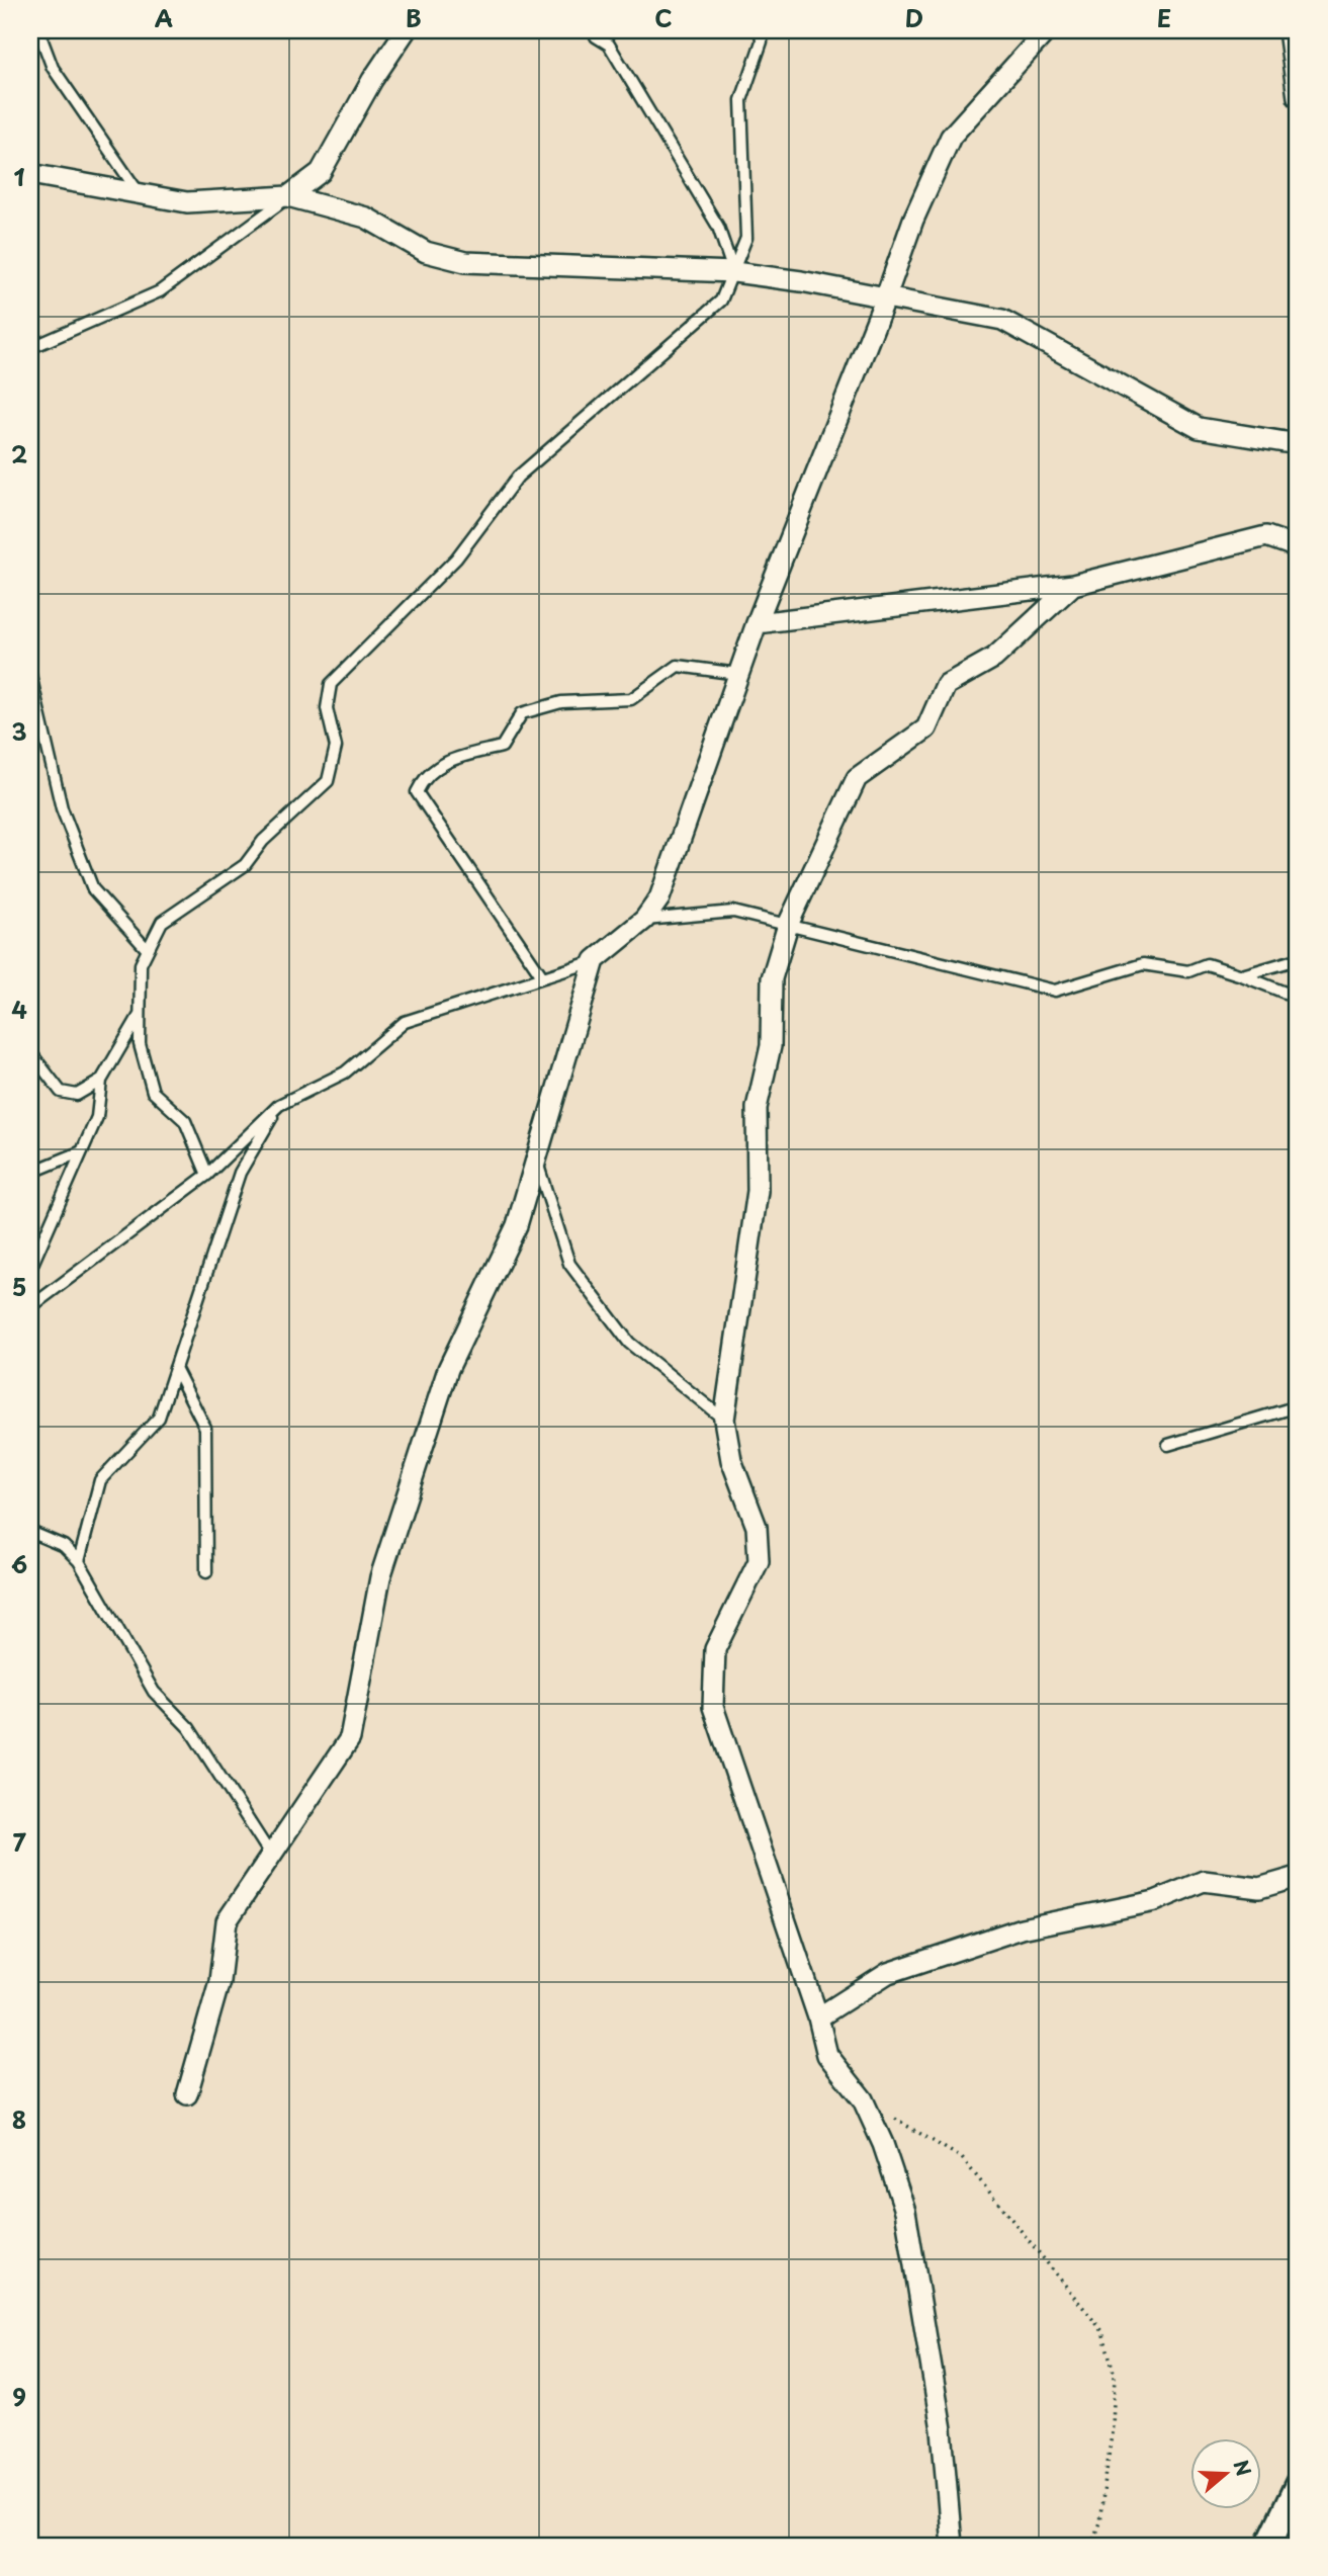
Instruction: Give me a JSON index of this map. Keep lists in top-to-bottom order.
{
  "north": "right",
  "grid": {
    "columns": [
      "A",
      "B",
      "C",
      "D",
      "E"
    ],
    "rows": [
      "1",
      "2",
      "3",
      "4",
      "5",
      "6",
      "7",
      "8",
      "9"
    ]
  }
}
